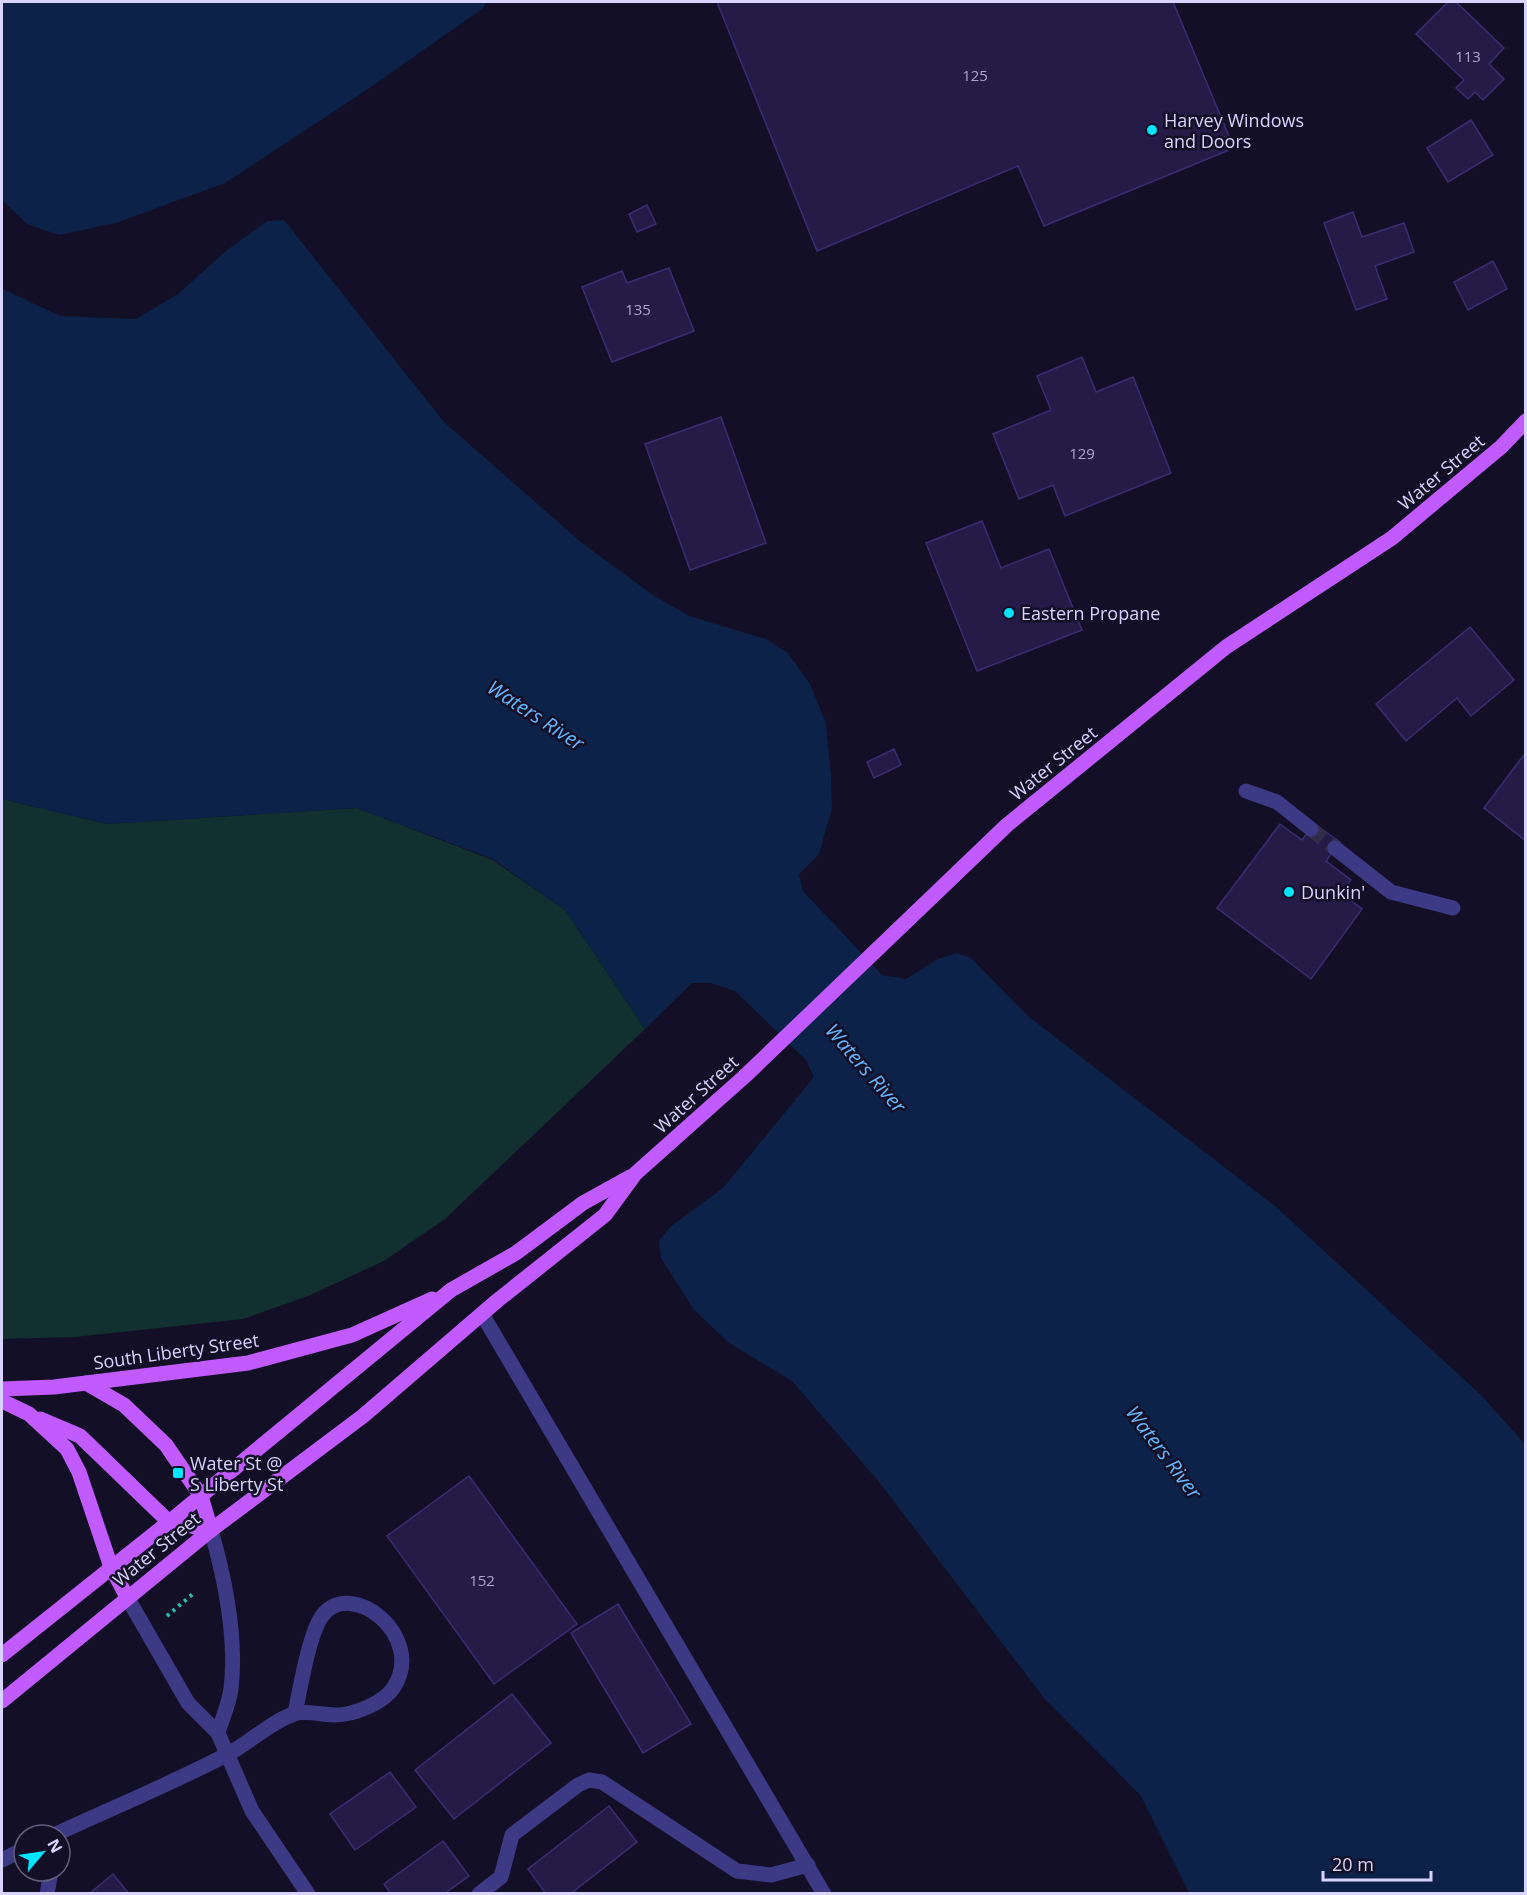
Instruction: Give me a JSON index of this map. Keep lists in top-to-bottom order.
{
  "streets": {
    "main road": ["Water Street", "South Liberty Street"]
  },
  "crossings": [
    ["Water Street", "South Liberty Street"]
  ],
  "water": ["Waters River"],
  "places": {
    "other": ["Harvey Windows and Doors", "Eastern Propane", "Dunkin'"],
    "transit": ["Water St @ S Liberty St"]
  },
  "house_numbers": [
    "113",
    "125",
    "135",
    "129",
    "152"
  ],
  "scale_bar": "20 m",
  "north": "top right"
}
